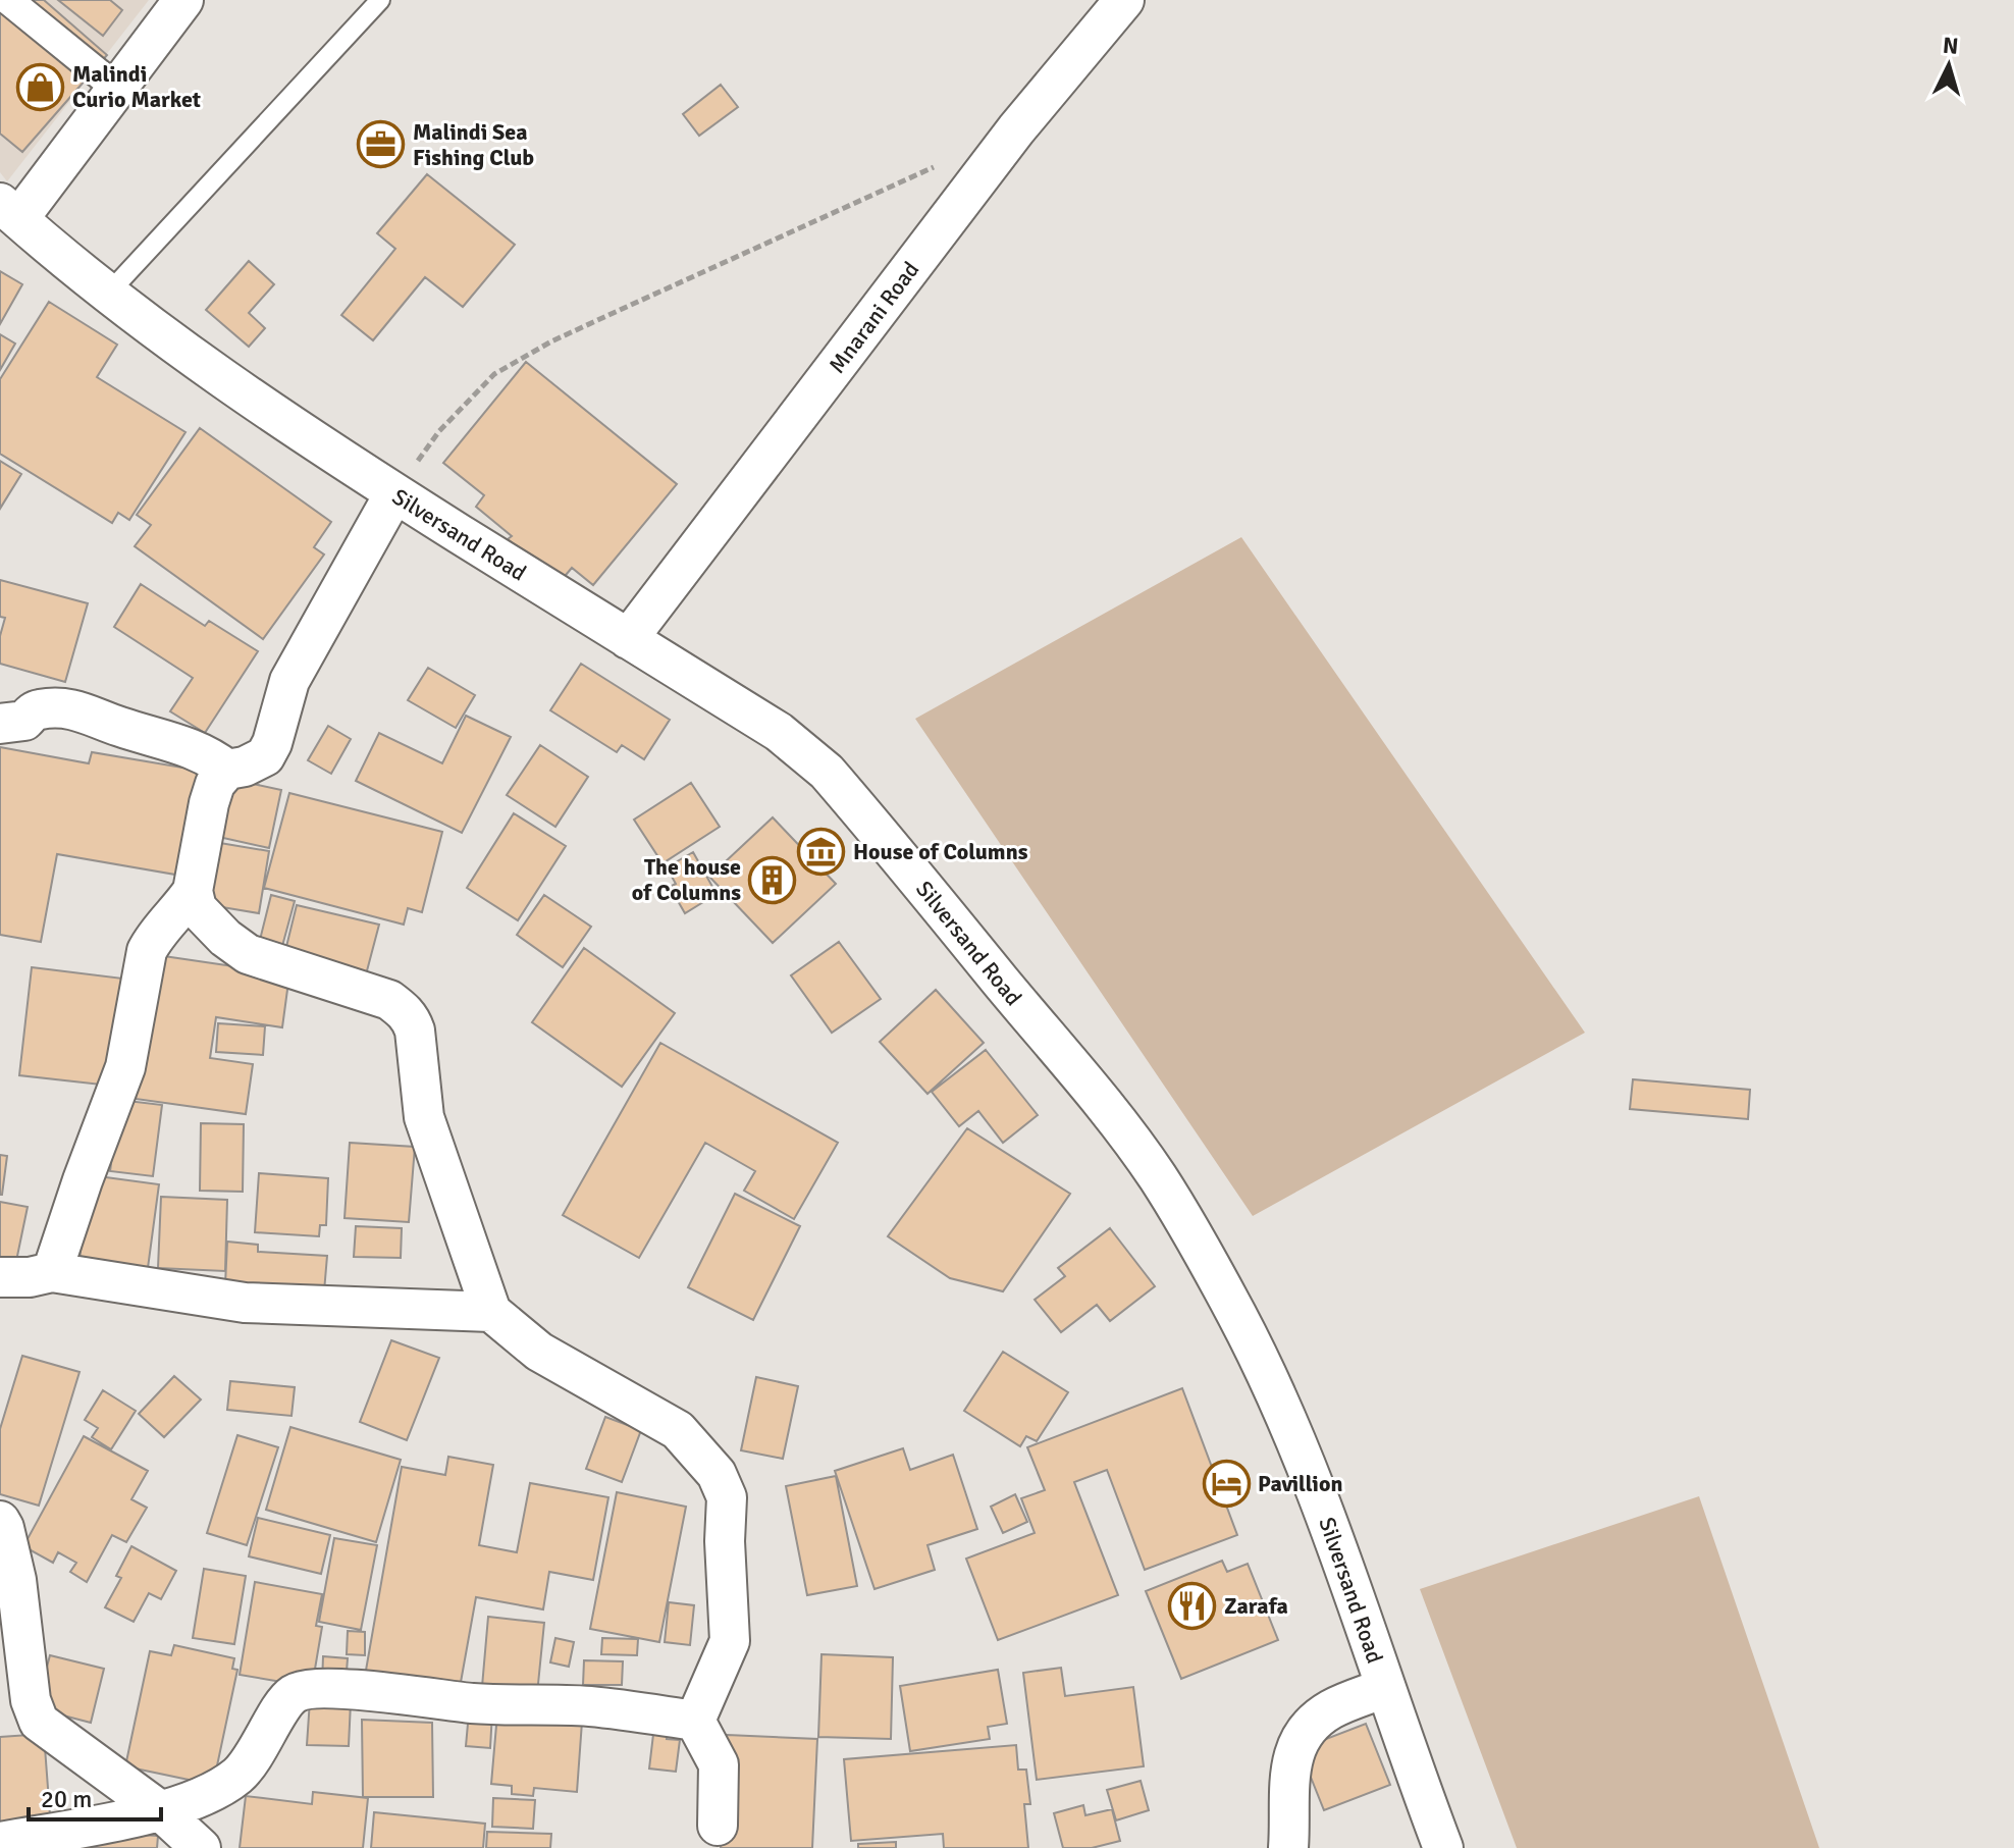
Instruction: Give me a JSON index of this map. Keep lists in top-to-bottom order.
{
  "streets": {
    "street": ["Mnarani Road", "Silversand Road"]
  },
  "crossings": [
    ["Mnarani Road", "Silversand Road"]
  ],
  "places": {
    "shop": ["Malindi Curio Market"],
    "office": ["Malindi Sea Fishing Club"],
    "museum": ["House of Columns"],
    "building": ["The house of Columns"],
    "hotel": ["Pavillion"],
    "restaurant": ["Zarafa"]
  },
  "scale_bar": "20 m",
  "north": "top"
}
